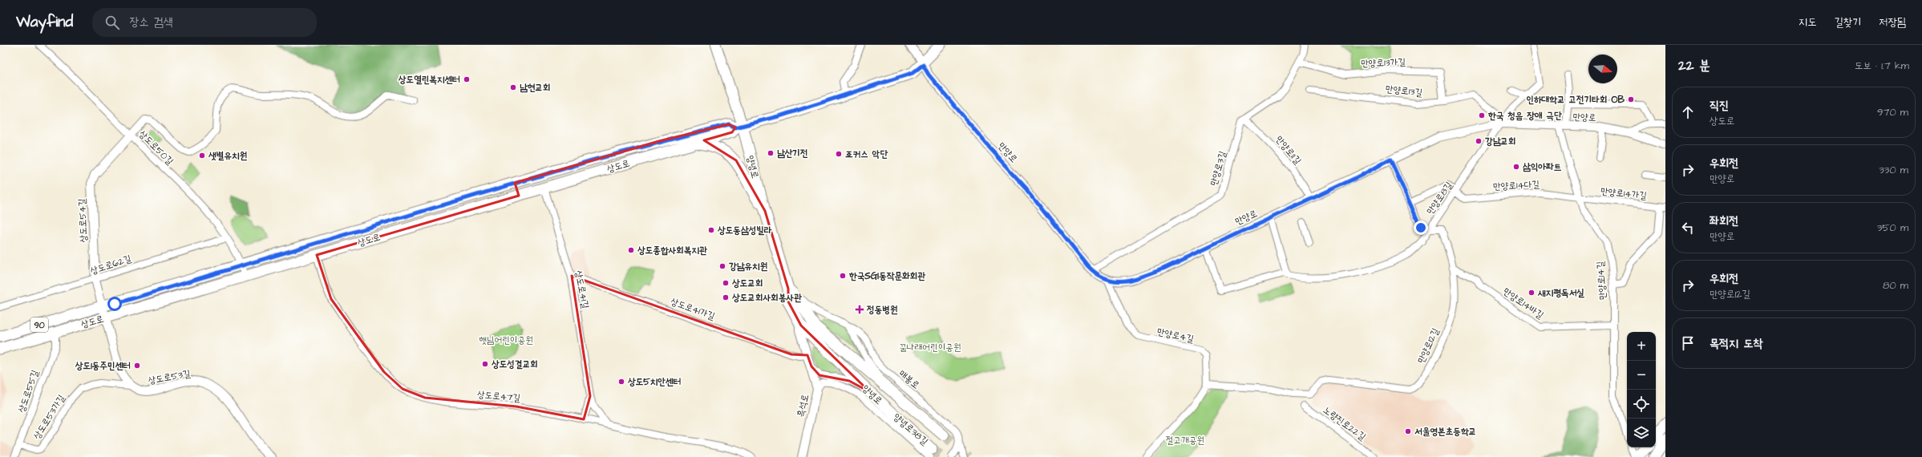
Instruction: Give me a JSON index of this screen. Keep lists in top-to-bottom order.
{
  "streets": {
    "main road": ["상도로", "양녕로", "90"],
    "street": [
      "만양로13가길",
      "만양로13길",
      "만양로",
      "상도로50길",
      "만양로11길",
      "만양로3길",
      "만양로14다길",
      "만양로14가길",
      "만양로8길",
      "상도로54길",
      "상도로62길",
      "만양로14길",
      "상도로41길",
      "만양로14바길",
      "상도로41가길",
      "만양로4길",
      "만양로12길",
      "상도로53길",
      "매봉로",
      "상도로55길",
      "상도로47길",
      "흑석로",
      "상도로53가길",
      "노량진로22길",
      "양녕로38길"
    ]
  },
  "crossings": [
    ["만양로13가길", "만양로13길"],
    ["만양로13길", "만양로"],
    ["만양로13길", "만양로8길"],
    ["만양로", "만양로11길"],
    ["만양로", "상도로"],
    ["만양로", "만양로3길"],
    ["만양로", "만양로8길"],
    ["만양로", "만양로14길"],
    ["만양로", "만양로4길"],
    ["만양로", "만양로12길"],
    ["상도로50길", "상도로"],
    ["상도로50길", "상도로54길"],
    ["상도로50길", "상도로62길"],
    ["만양로11길", "만양로3길"],
    ["상도로", "양녕로"],
    ["상도로", "상도로54길"],
    ["상도로", "상도로41길"],
    ["상도로", "상도로55길"],
    ["상도로", "상도로47길"],
    ["양녕로", "매봉로"],
    ["양녕로", "흑석로"],
    ["양녕로", "양녕로38길"],
    ["만양로14다길", "만양로14가길"],
    ["만양로14다길", "만양로8길"],
    ["만양로14다길", "만양로14길"],
    ["만양로14다길", "만양로12길"],
    ["만양로14가길", "만양로14길"],
    ["만양로8길", "만양로12길"],
    ["상도로54길", "상도로62길"],
    ["만양로14길", "만양로14바길"],
    ["상도로41길", "상도로41가길"],
    ["상도로41길", "상도로47길"],
    ["만양로14바길", "만양로12길"],
    ["상도로41가길", "흑석로"],
    ["만양로4길", "만양로12길"],
    ["상도로53길", "상도로53가길"],
    ["상도로55길", "상도로53가길"],
    ["흑석로", "양녕로38길"]
  ],
  "parks": ["햇님어린이공원", "꿈나래어린이공원", "절고개공원"],
  "places": {
    "other": [
      "상도열린복지센터",
      "남현교회",
      "인하대학교 고전기타회 OB",
      "한국 청음 장애 극단",
      "강남교회",
      "남산기전",
      "죠커스 악단",
      "샛별유치원",
      "삼익아파트",
      "상도동삼성빌라",
      "상도종합사회복지관",
      "강남유치원",
      "한국SGI동작문화회관",
      "상도교회",
      "새지평독서실",
      "상도교회사회봉사관",
      "상도성결교회",
      "상도1동주민센터",
      "상도5치안센터",
      "서울영본초등학교"
    ],
    "health": ["정동병원"]
  },
  "north": "right",
  "page": {
    "header": "Wayfind",
    "search": "장소 검색",
    "nav": ["지도", "길찾기", "저장됨"],
    "heading": ["22 분", "도보 · 1.7 km"],
    "list": [
      ["직진", "상도로", "970 m"],
      ["우회전", "만양로", "330 m"],
      ["좌회전", "만양로", "350 m"],
      ["우회전", "만양로12길", "80 m"],
      "목적지 도착"
    ],
    "map_buttons": ["+", "−"]
  }
}
